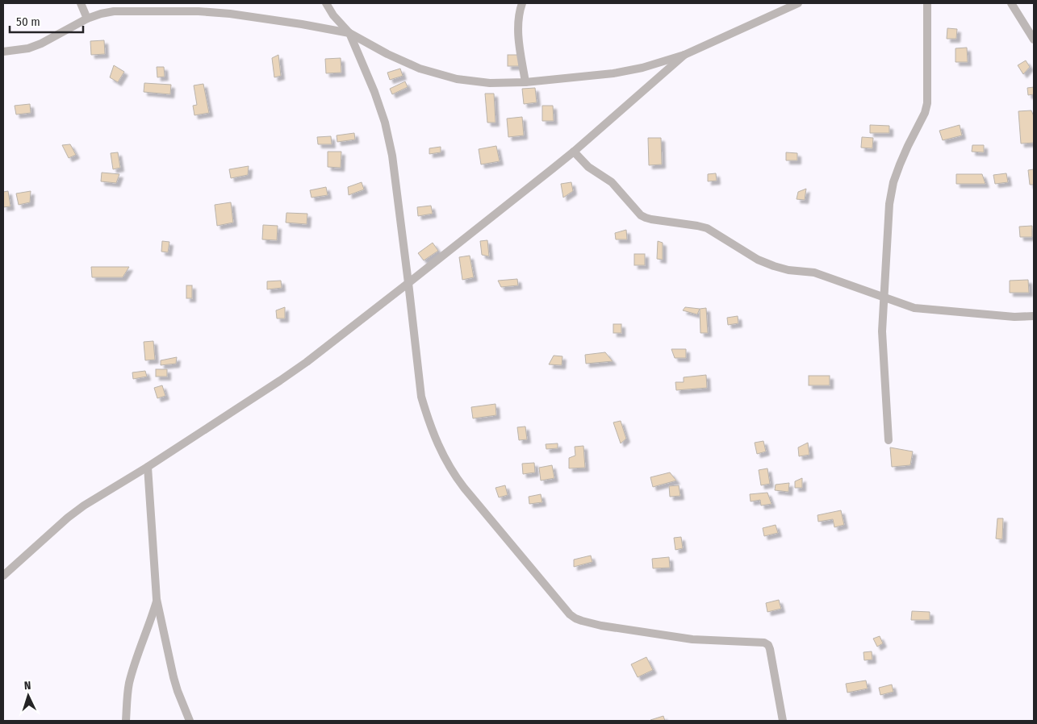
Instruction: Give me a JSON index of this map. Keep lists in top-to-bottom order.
{
  "scale_bar": "50 m",
  "north": "top"
}
